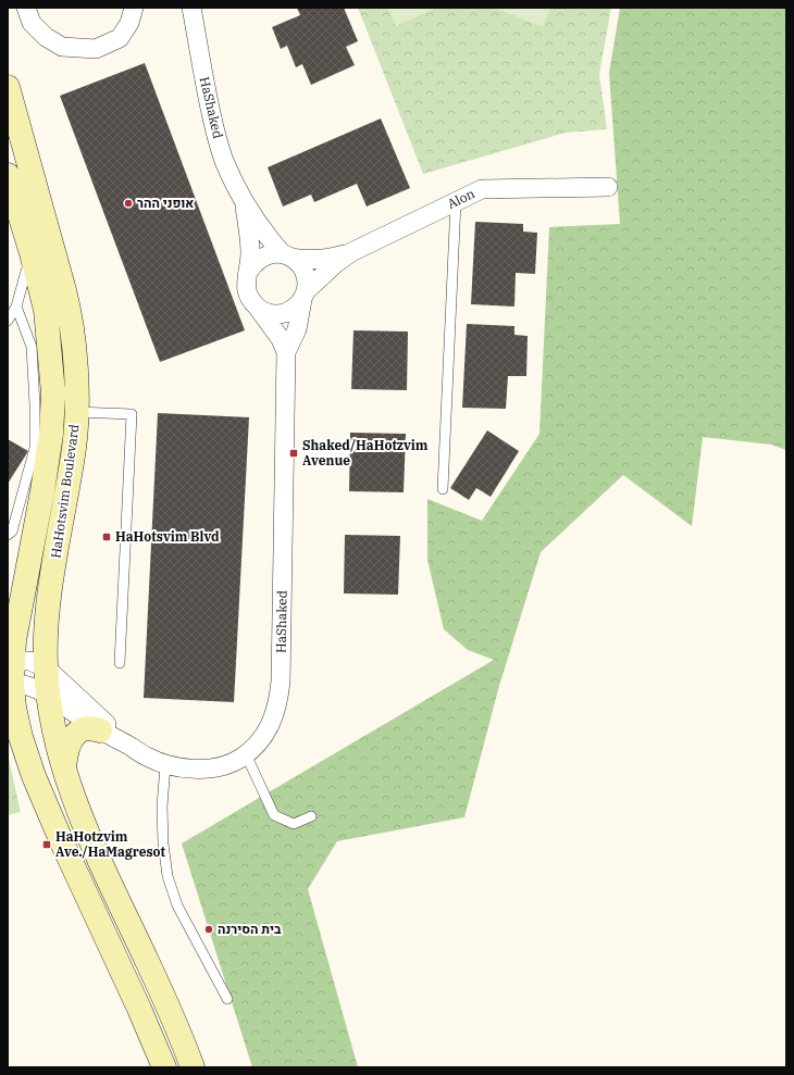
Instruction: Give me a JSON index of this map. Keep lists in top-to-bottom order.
{
  "streets": {
    "main road": ["HaHotsvim Boulevard"],
    "street": ["HaShaked", "Alon"]
  },
  "crossings": [
    ["HaShaked", "Alon"],
    ["HaShaked", "HaHotsvim Boulevard"]
  ],
  "places": {
    "other": ["אופני ההר", "בית הסירנה"],
    "transit": ["Shaked/HaHotzvim Avenue", "HaHotsvim Blvd", "HaHotzvim Ave./HaMagresot"]
  }
}
